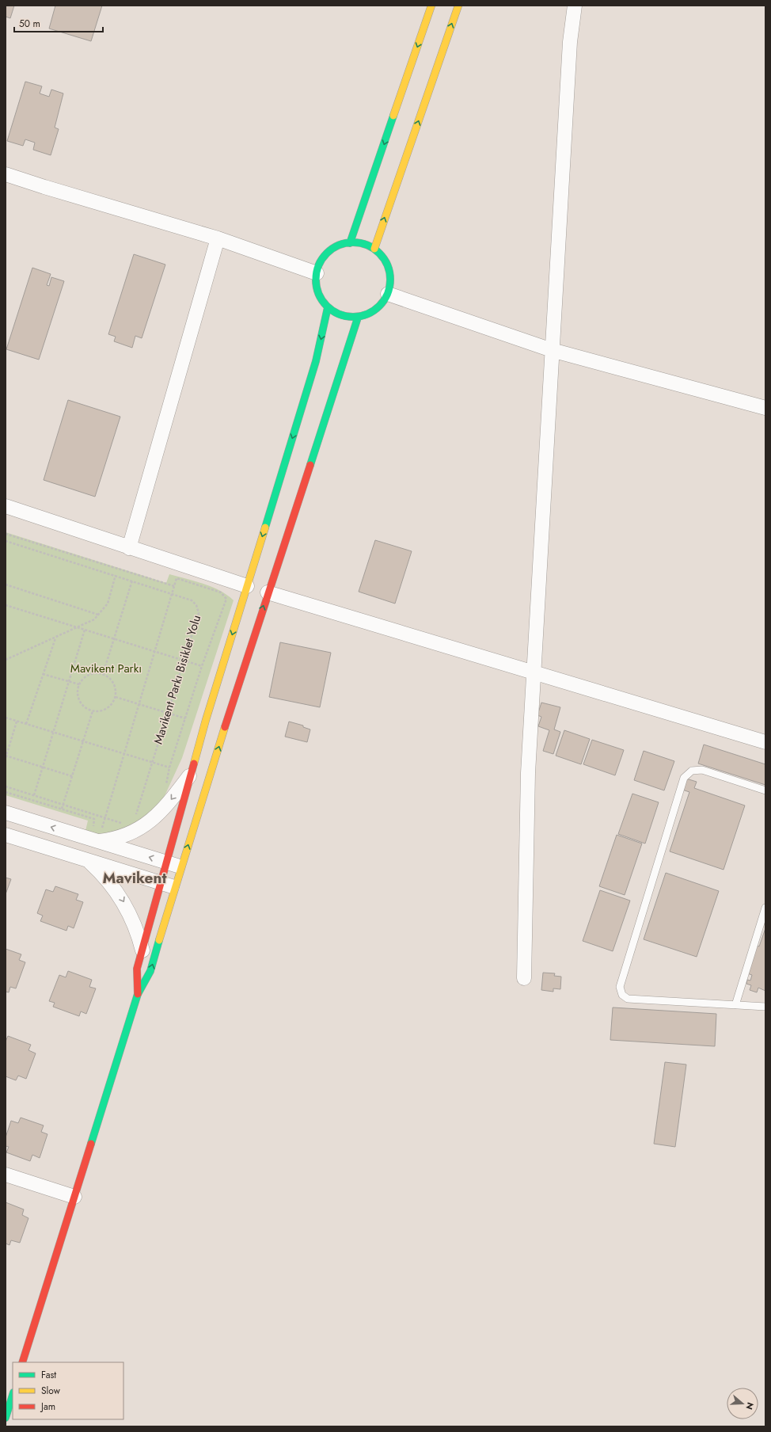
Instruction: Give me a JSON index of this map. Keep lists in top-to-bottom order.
{
  "streets": {
    "path": ["Mavikent Parkı Bisiklet Yolu"]
  },
  "districts": ["Mavikent"],
  "parks": ["Mavikent Parkı"],
  "legend": ["Fast", "Slow", "Jam"],
  "scale_bar": "50 m",
  "north": "right"
}
